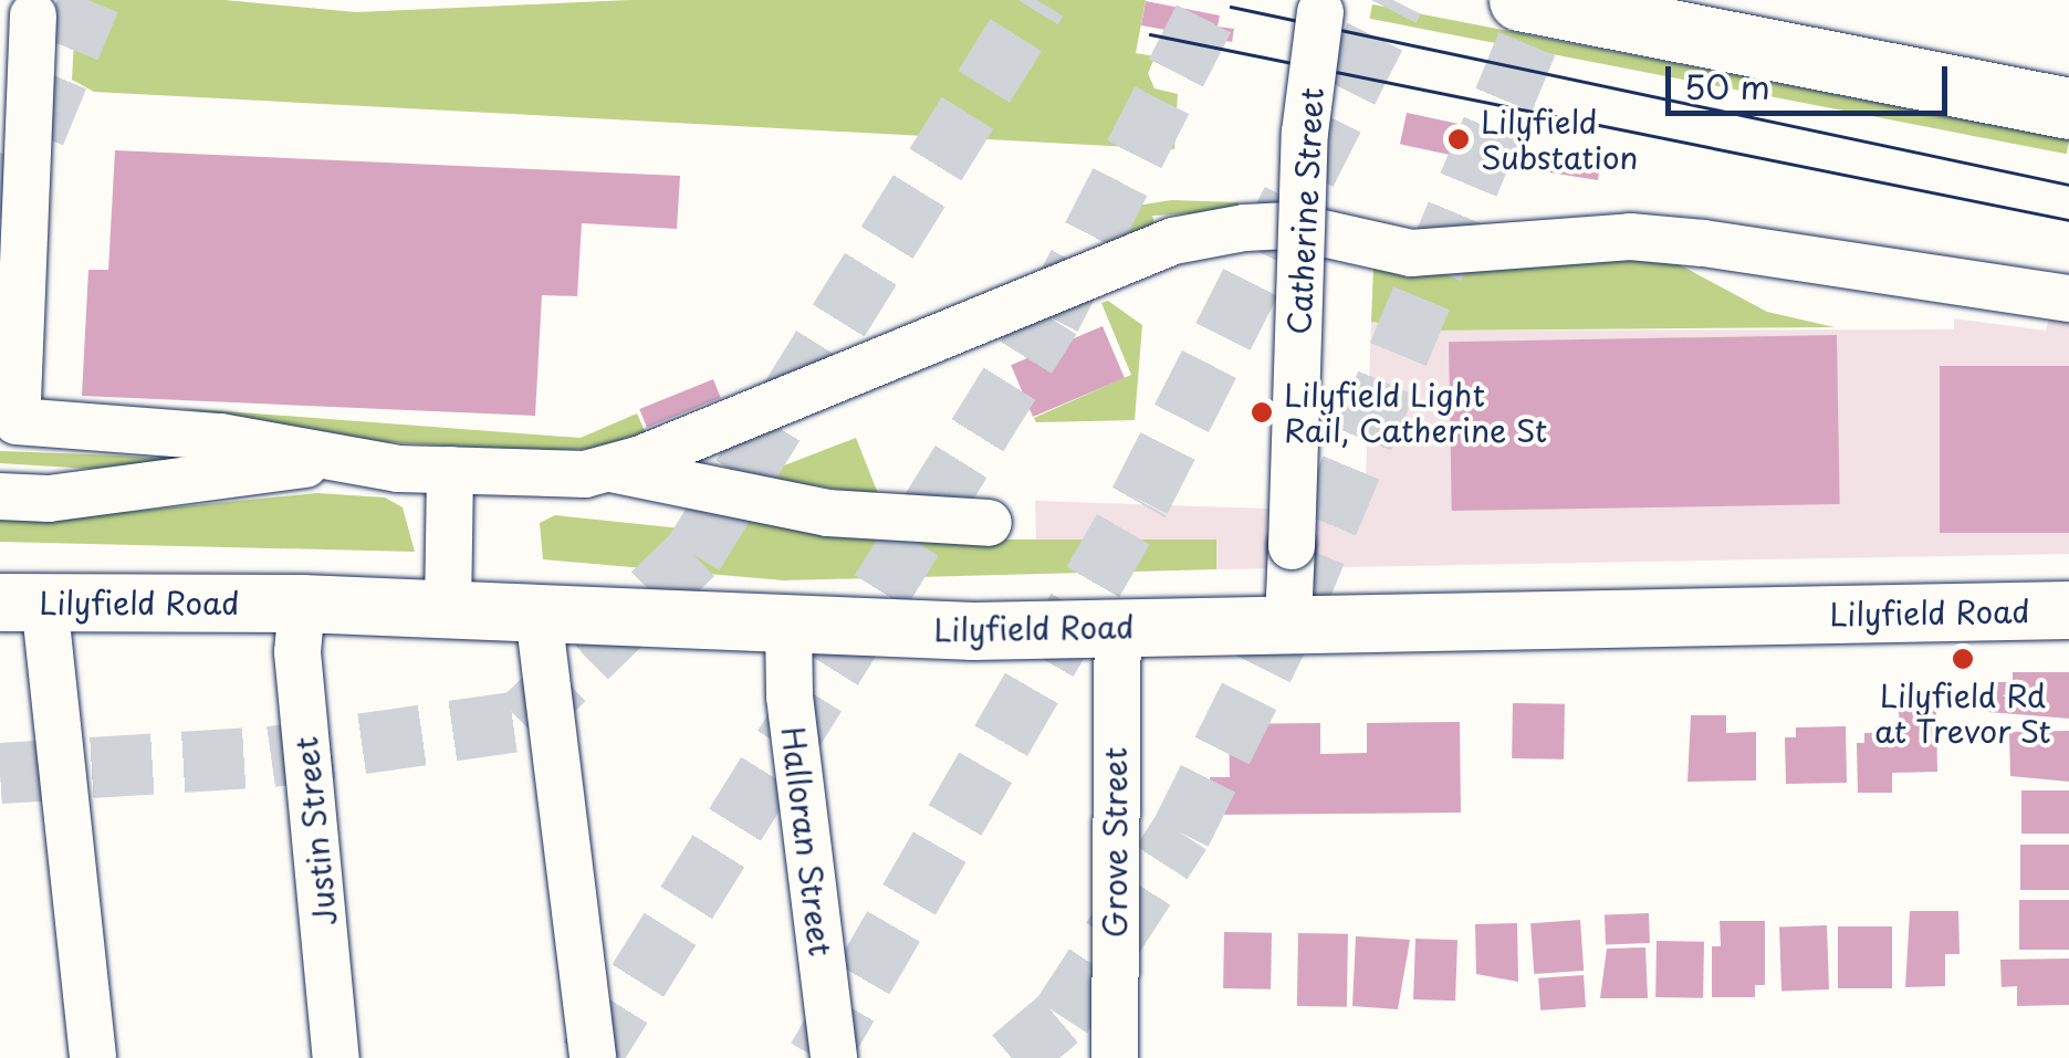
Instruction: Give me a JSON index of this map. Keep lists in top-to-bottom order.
{
  "streets": {
    "main road": ["Lilyfield Road"],
    "street": [
      "Catherine Street",
      "Justin Street",
      "Halloran Street",
      "Grove Street"
    ]
  },
  "crossings": [
    ["Catherine Street", "Lilyfield Road"],
    ["Lilyfield Road", "Justin Street"],
    ["Lilyfield Road", "Halloran Street"],
    ["Lilyfield Road", "Grove Street"]
  ],
  "places": ["Lilyfield Substation", "Lilyfield Light Rail, Catherine St", "Lilyfield Rd at Trevor St"],
  "scale_bar": "50 m"
}
